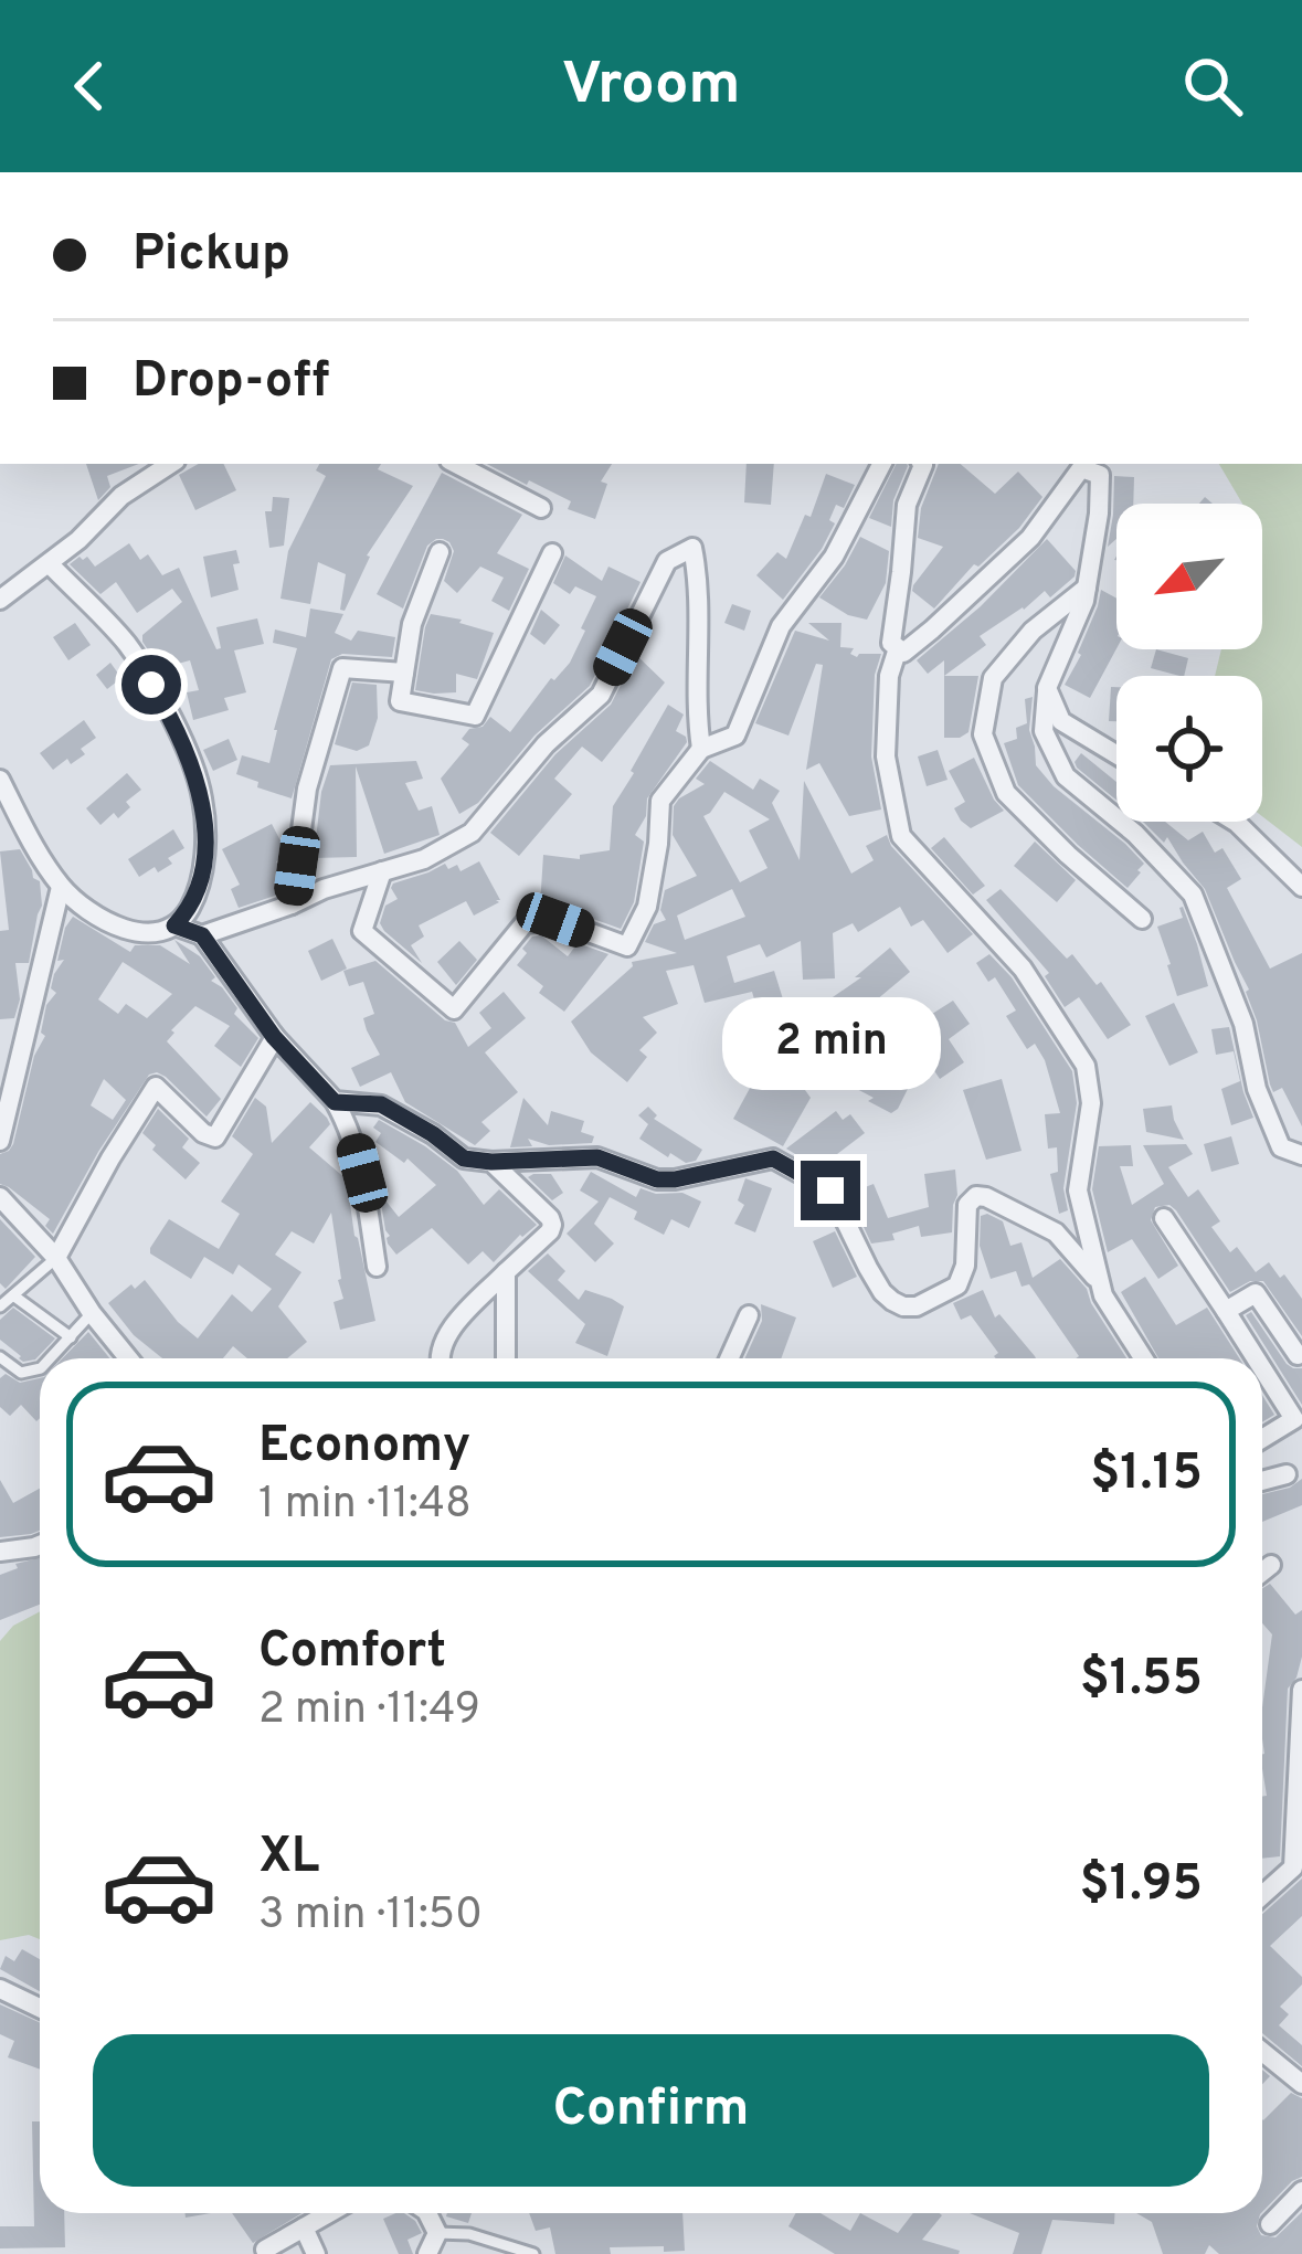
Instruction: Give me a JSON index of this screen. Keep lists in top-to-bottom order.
{
  "north": "bottom left",
  "page": {
    "header": "Vroom",
    "banner": ["Pickup", "Drop-off"],
    "bubble": "2 min",
    "list": [
      {
        "name": "Economy",
        "note": "1 min · 11:48",
        "value": "$1.15"
      },
      {
        "name": "Comfort",
        "note": "2 min · 11:49",
        "value": "$1.55"
      },
      {
        "name": "XL",
        "note": "3 min · 11:50",
        "value": "$1.95"
      }
    ],
    "buttons": "Confirm"
  }
}
